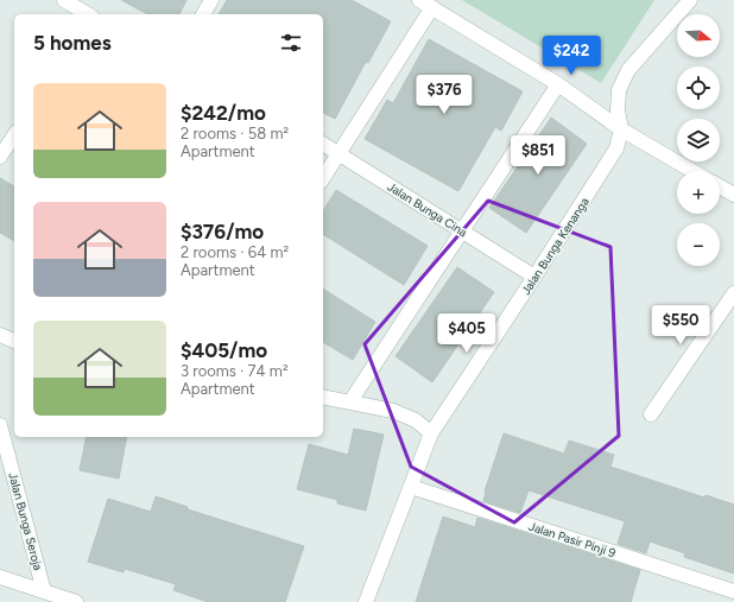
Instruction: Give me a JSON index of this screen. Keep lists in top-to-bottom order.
{
  "streets": {
    "street": [
      "Jalan Bunga Cina",
      "Jalan Bunga Kenanga",
      "Jalan Bunga Seroja",
      "Jalan Pasir Pinji 9"
    ]
  },
  "crossings": [
    ["Jalan Bunga Cina", "Jalan Bunga Kenanga"],
    ["Jalan Bunga Kenanga", "Jalan Pasir Pinji 9"]
  ],
  "north": "right",
  "page": {
    "map_buttons": ["+", "−"],
    "heading": "5 homes",
    "price": [
      "$242",
      "$376",
      "$851",
      "$550",
      "$405"
    ],
    "list": [
      {
        "name": "$242/mo",
        "note": "2 rooms · 58 m² · Apartment"
      },
      {
        "name": "$376/mo",
        "note": "2 rooms · 64 m² · Apartment"
      },
      {
        "name": "$405/mo",
        "note": "3 rooms · 74 m² · Apartment"
      }
    ]
  }
}
